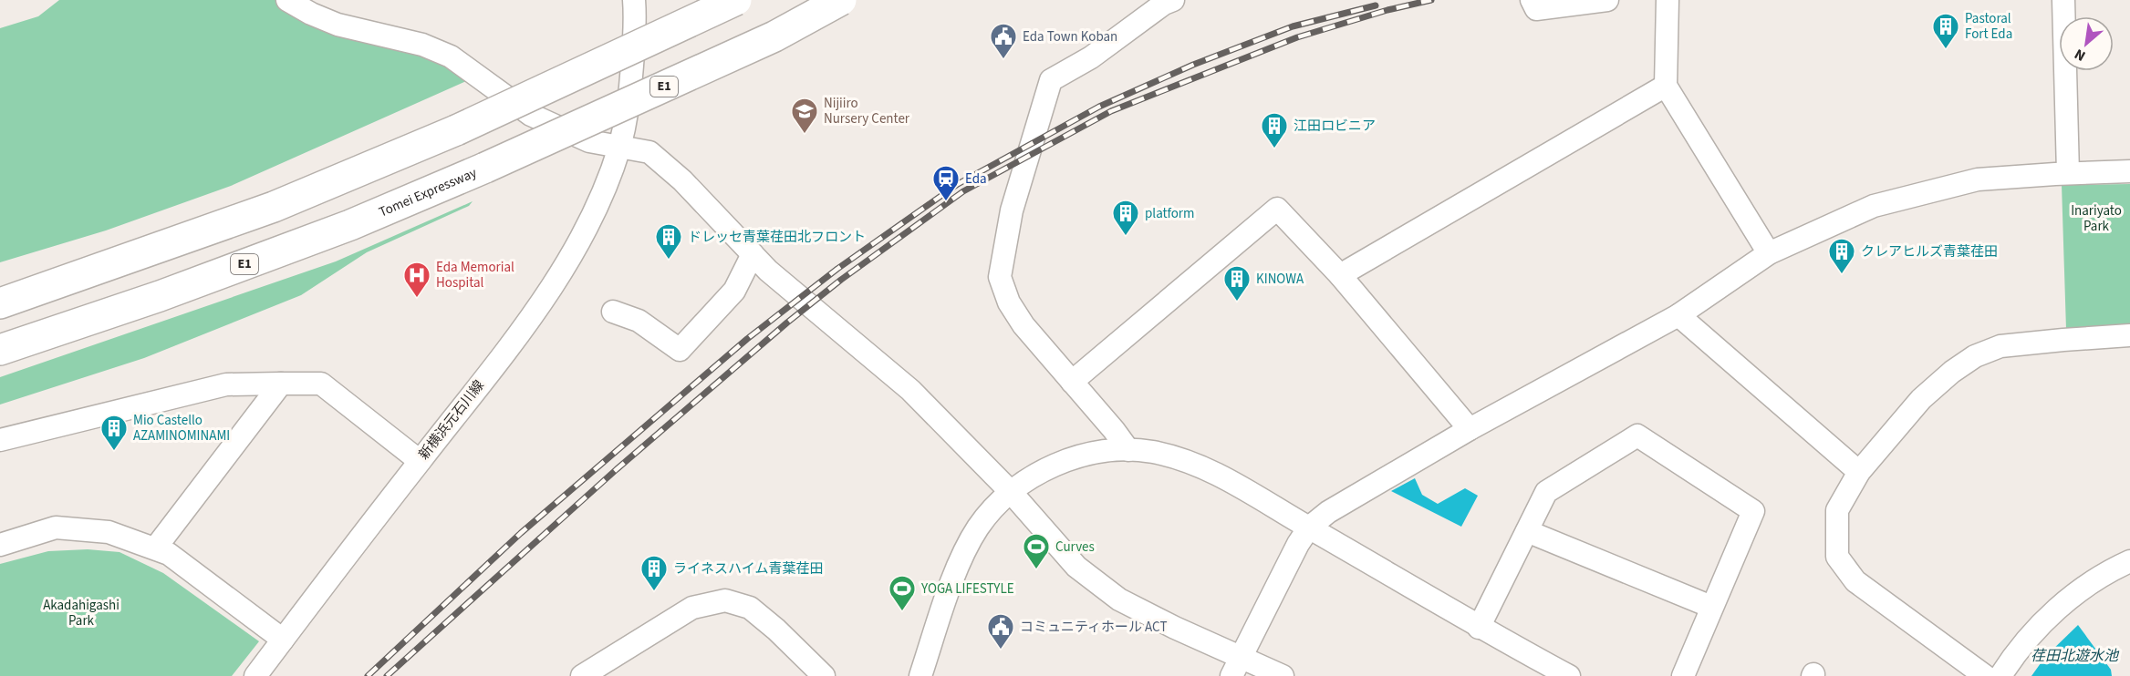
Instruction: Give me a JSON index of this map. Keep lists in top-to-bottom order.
{
  "streets": {
    "highway": ["E1", "Tomei Expressway"],
    "street": ["新横浜元石川線"]
  },
  "water": ["荏田北遊水池"],
  "parks": ["Inariyato Park", "Akadahigashi Park"],
  "places": {
    "building": [
      "Pastoral Fort Eda",
      "江田ロビニア",
      "platform",
      "ドレッセ青葉荏田北フロント",
      "クレアヒルズ青葉荏田",
      "KINOWA",
      "Mio Castello AZAMINOMINAMI",
      "ライネスハイム青葉荏田"
    ],
    "public building": ["Eda Town Koban", "コミュニティホール ACT"],
    "school or university": ["Nijiiro Nursery Center"],
    "station": ["Eda"],
    "hospital": ["Eda Memorial Hospital"],
    "sports": ["Curves", "YOGA LIFESTYLE"]
  },
  "north": "bottom left"
}
